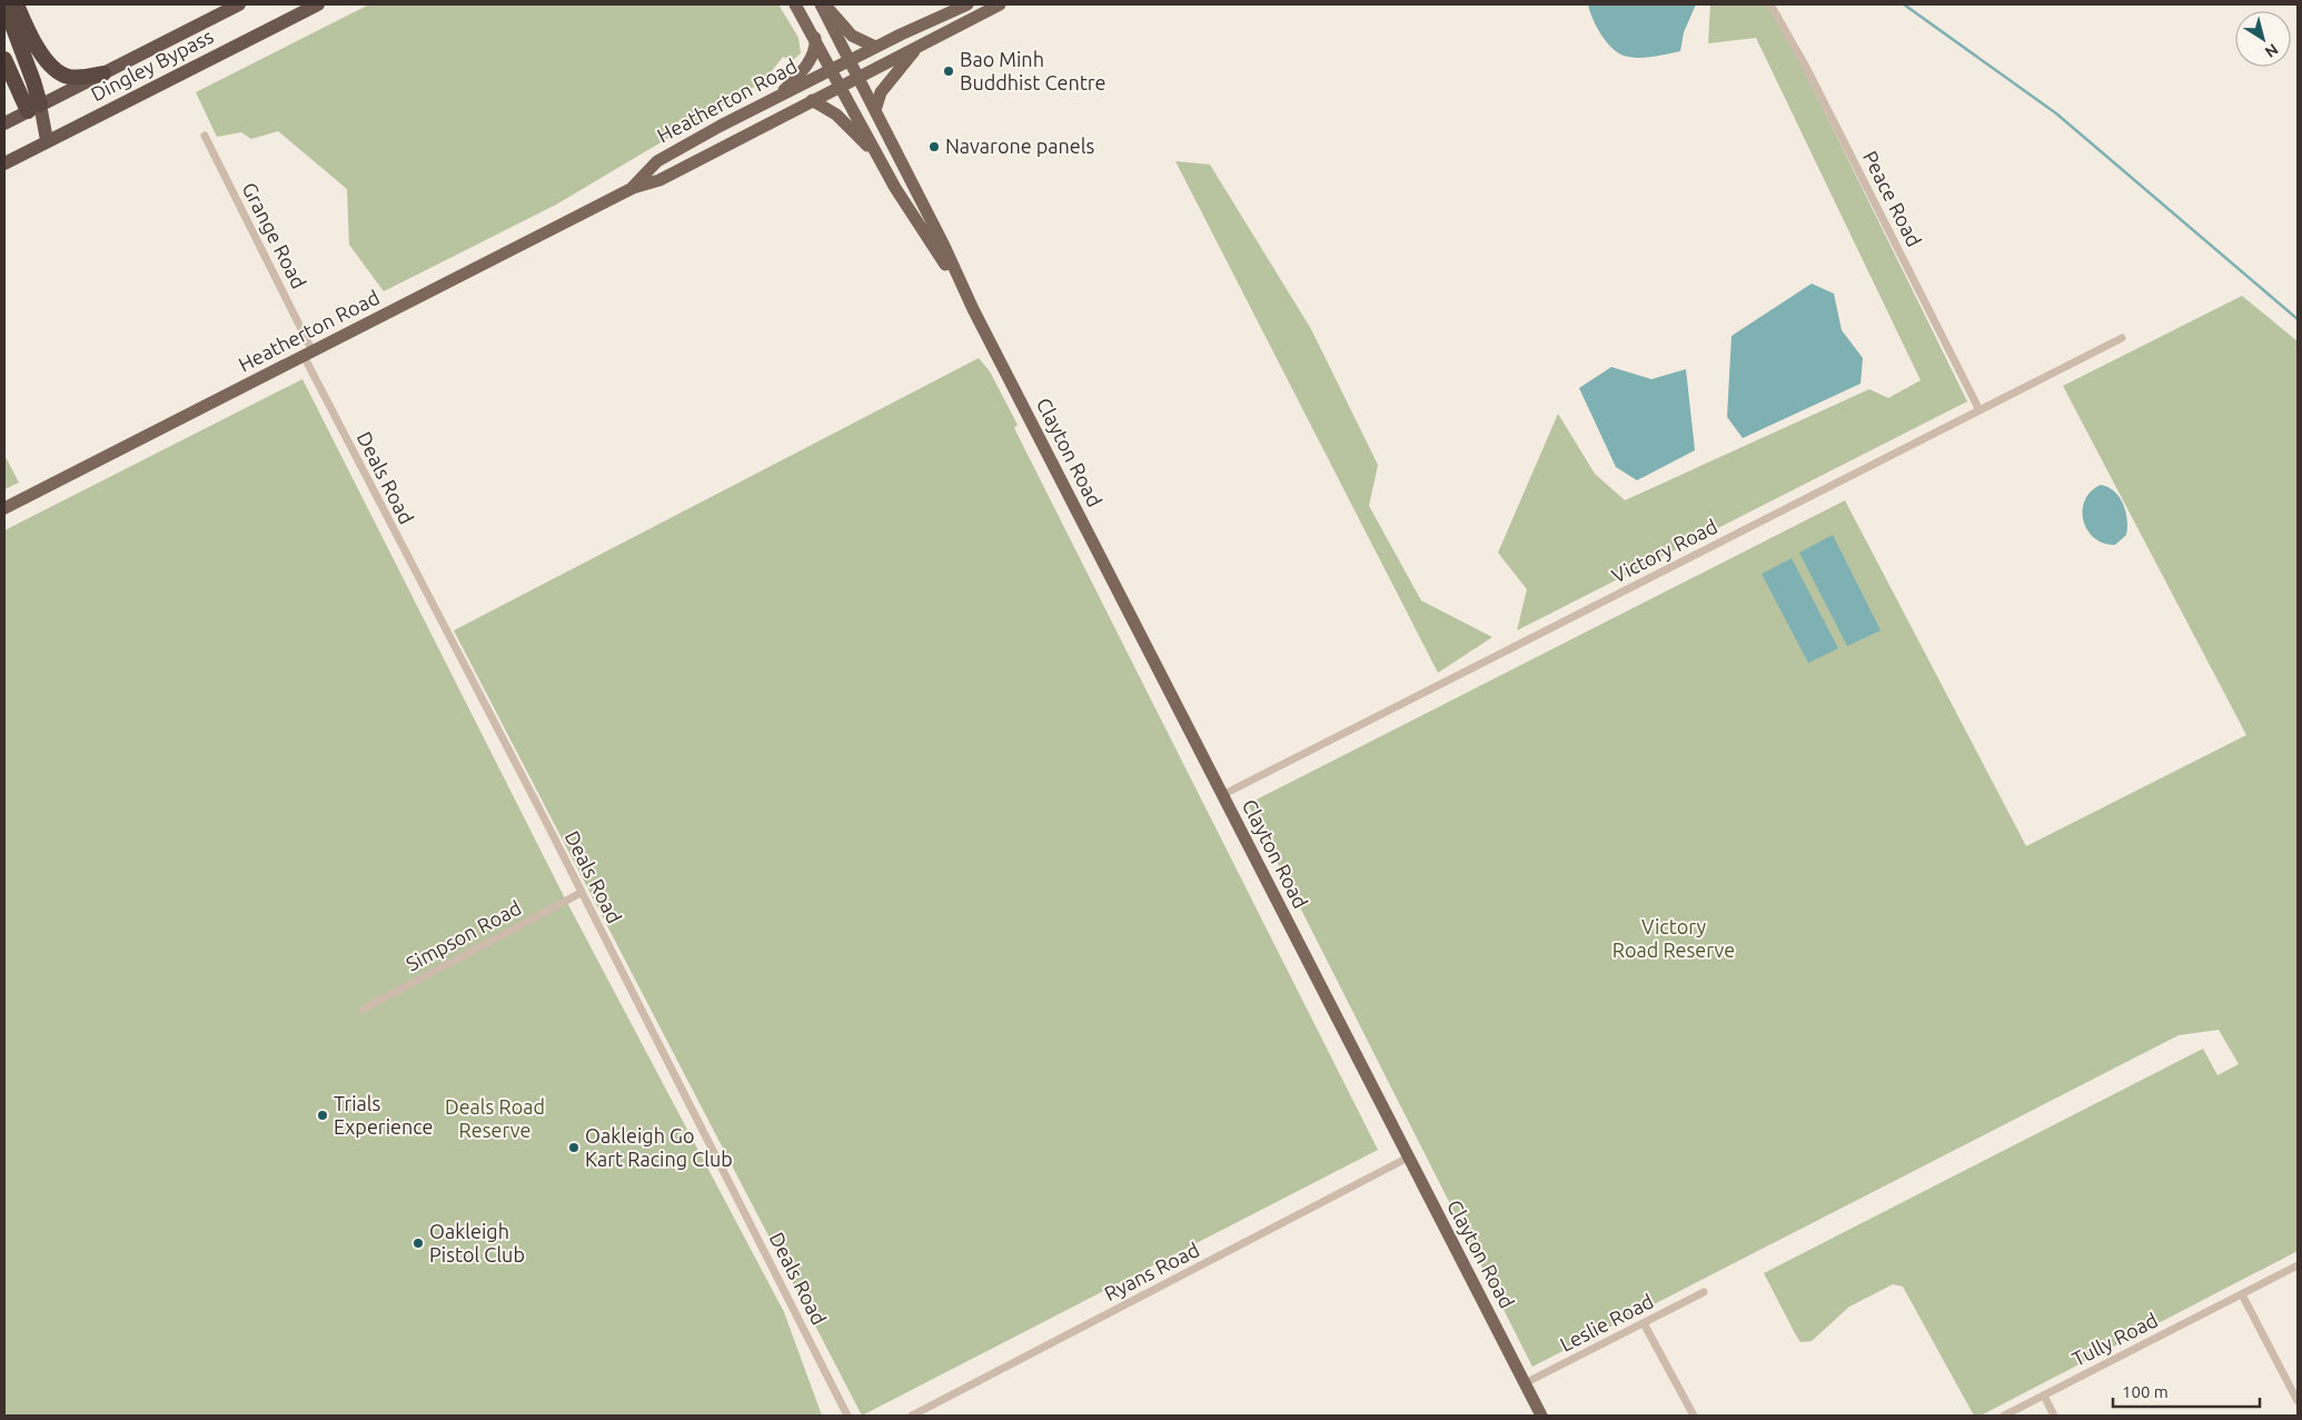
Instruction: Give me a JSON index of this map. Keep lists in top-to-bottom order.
{
  "streets": {
    "highway": ["Dingley Bypass"],
    "main road": ["Heatherton Road", "Clayton Road"],
    "street": [
      "Peace Road",
      "Grange Road",
      "Deals Road",
      "Victory Road",
      "Simpson Road",
      "Ryans Road",
      "Leslie Road",
      "Tully Road"
    ]
  },
  "crossings": [
    ["Heatherton Road", "Grange Road"],
    ["Heatherton Road", "Clayton Road"],
    ["Heatherton Road", "Deals Road"],
    ["Peace Road", "Victory Road"],
    ["Grange Road", "Deals Road"],
    ["Clayton Road", "Victory Road"],
    ["Clayton Road", "Ryans Road"],
    ["Clayton Road", "Leslie Road"],
    ["Deals Road", "Simpson Road"]
  ],
  "parks": ["Victory Road Reserve", "Deals Road Reserve"],
  "places": [
    "Bao Minh Buddhist Centre",
    "Navarone panels",
    "Trials Experience",
    "Oakleigh Go Kart Racing Club",
    "Oakleigh Pistol Club"
  ],
  "scale_bar": "100 m",
  "north": "bottom right"
}
